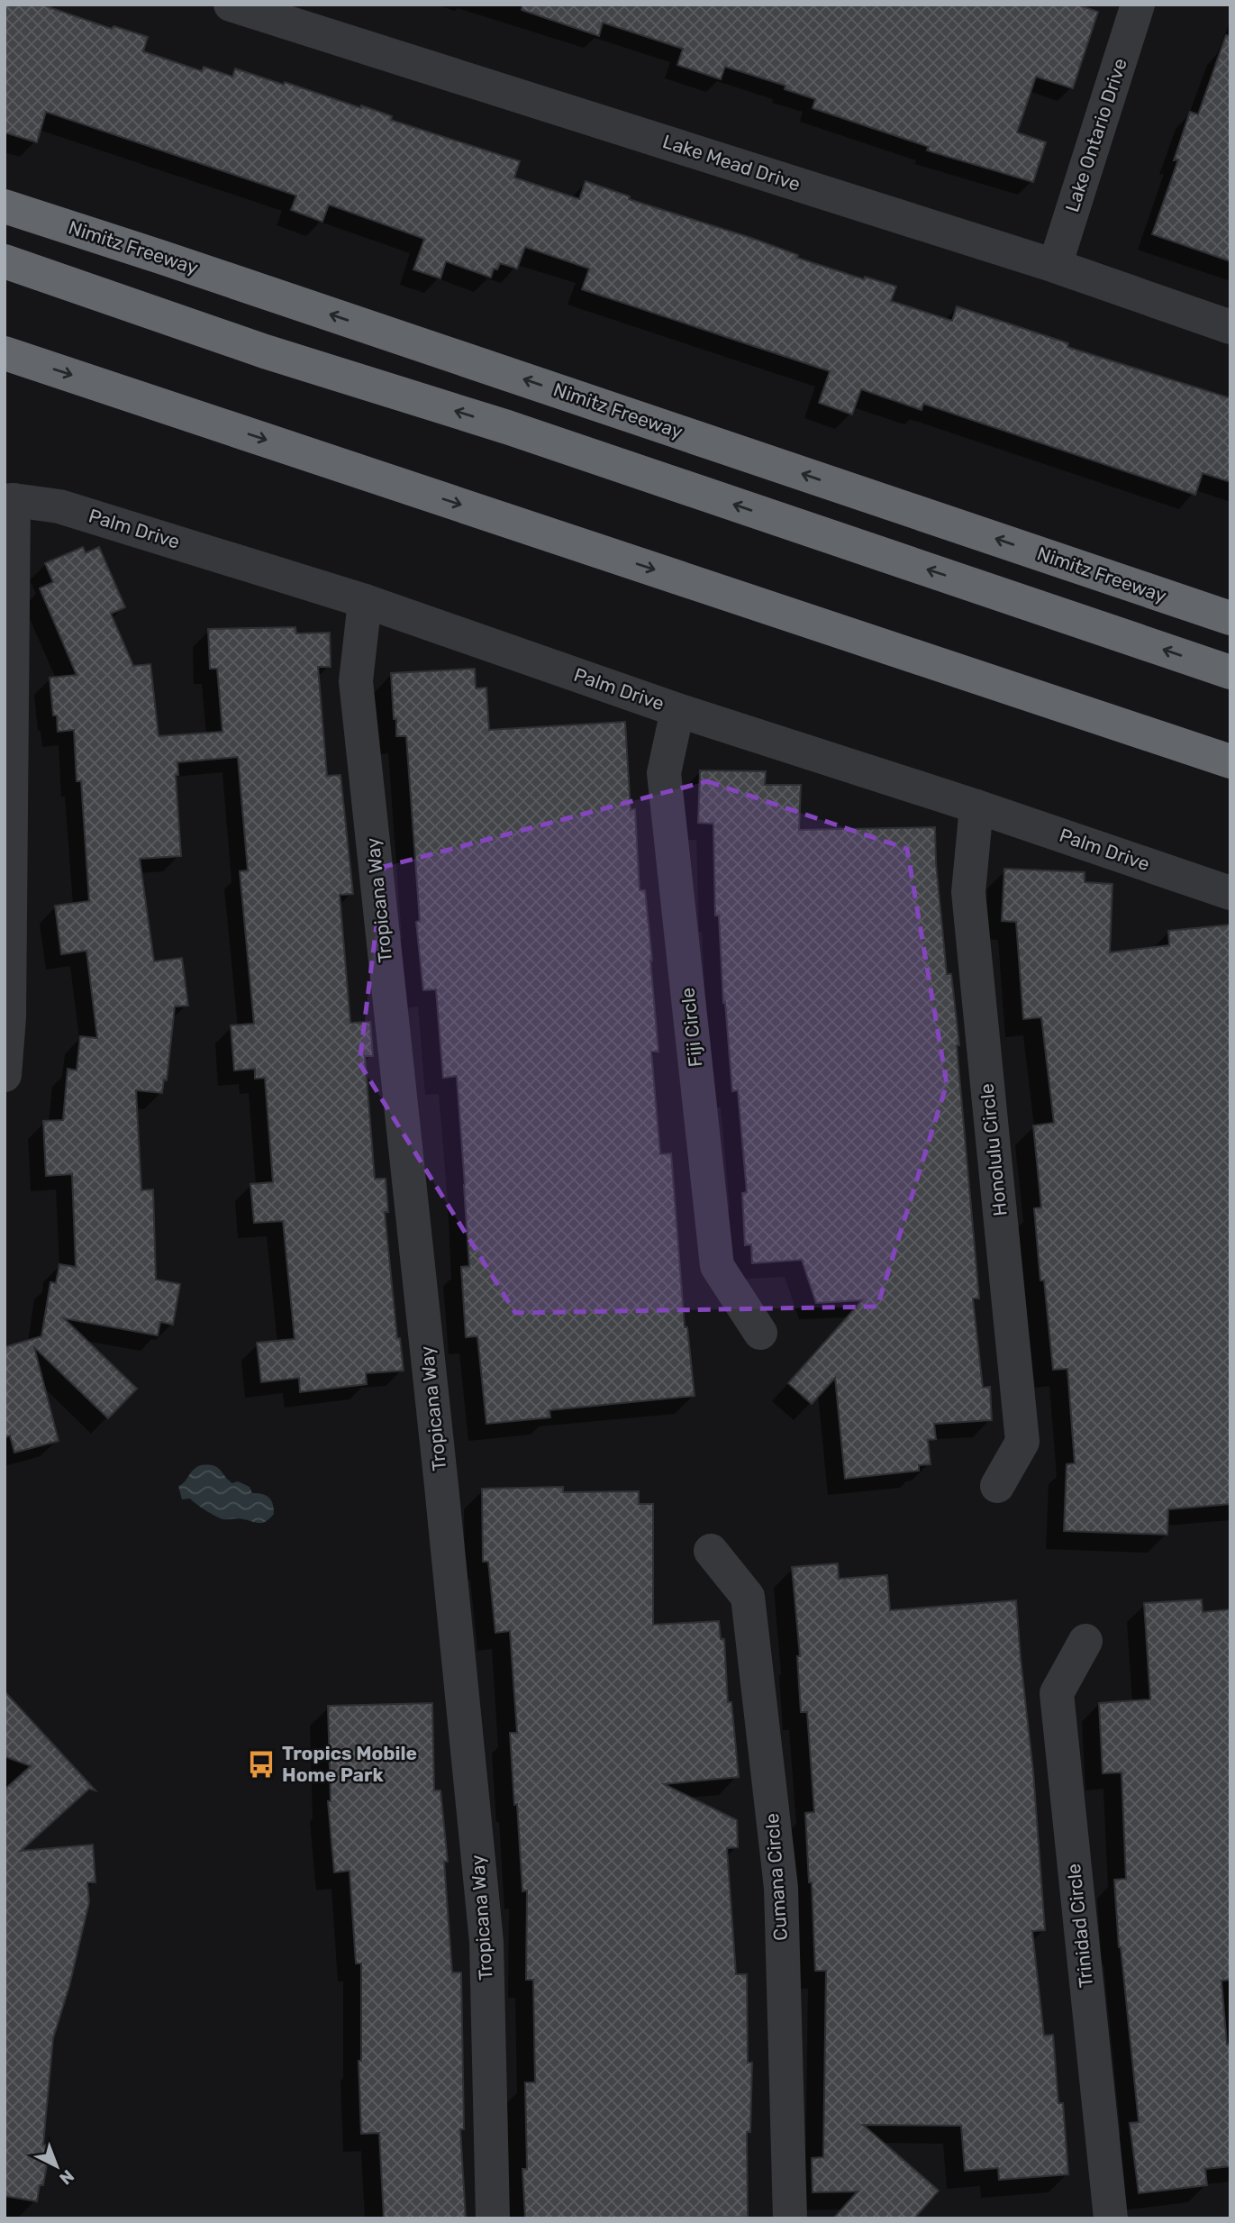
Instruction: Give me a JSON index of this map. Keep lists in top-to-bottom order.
{
  "streets": {
    "highway": ["Nimitz Freeway"],
    "street": [
      "Lake Ontario Drive",
      "Lake Mead Drive",
      "Palm Drive",
      "Tropicana Way",
      "Fiji Circle",
      "Honolulu Circle",
      "Cumana Circle",
      "Trinidad Circle"
    ]
  },
  "crossings": [
    ["Lake Ontario Drive", "Lake Mead Drive"],
    ["Palm Drive", "Tropicana Way"],
    ["Palm Drive", "Fiji Circle"],
    ["Palm Drive", "Honolulu Circle"]
  ],
  "places": {
    "bus stop": ["Tropics Mobile Home Park"]
  },
  "north": "bottom right"
}
